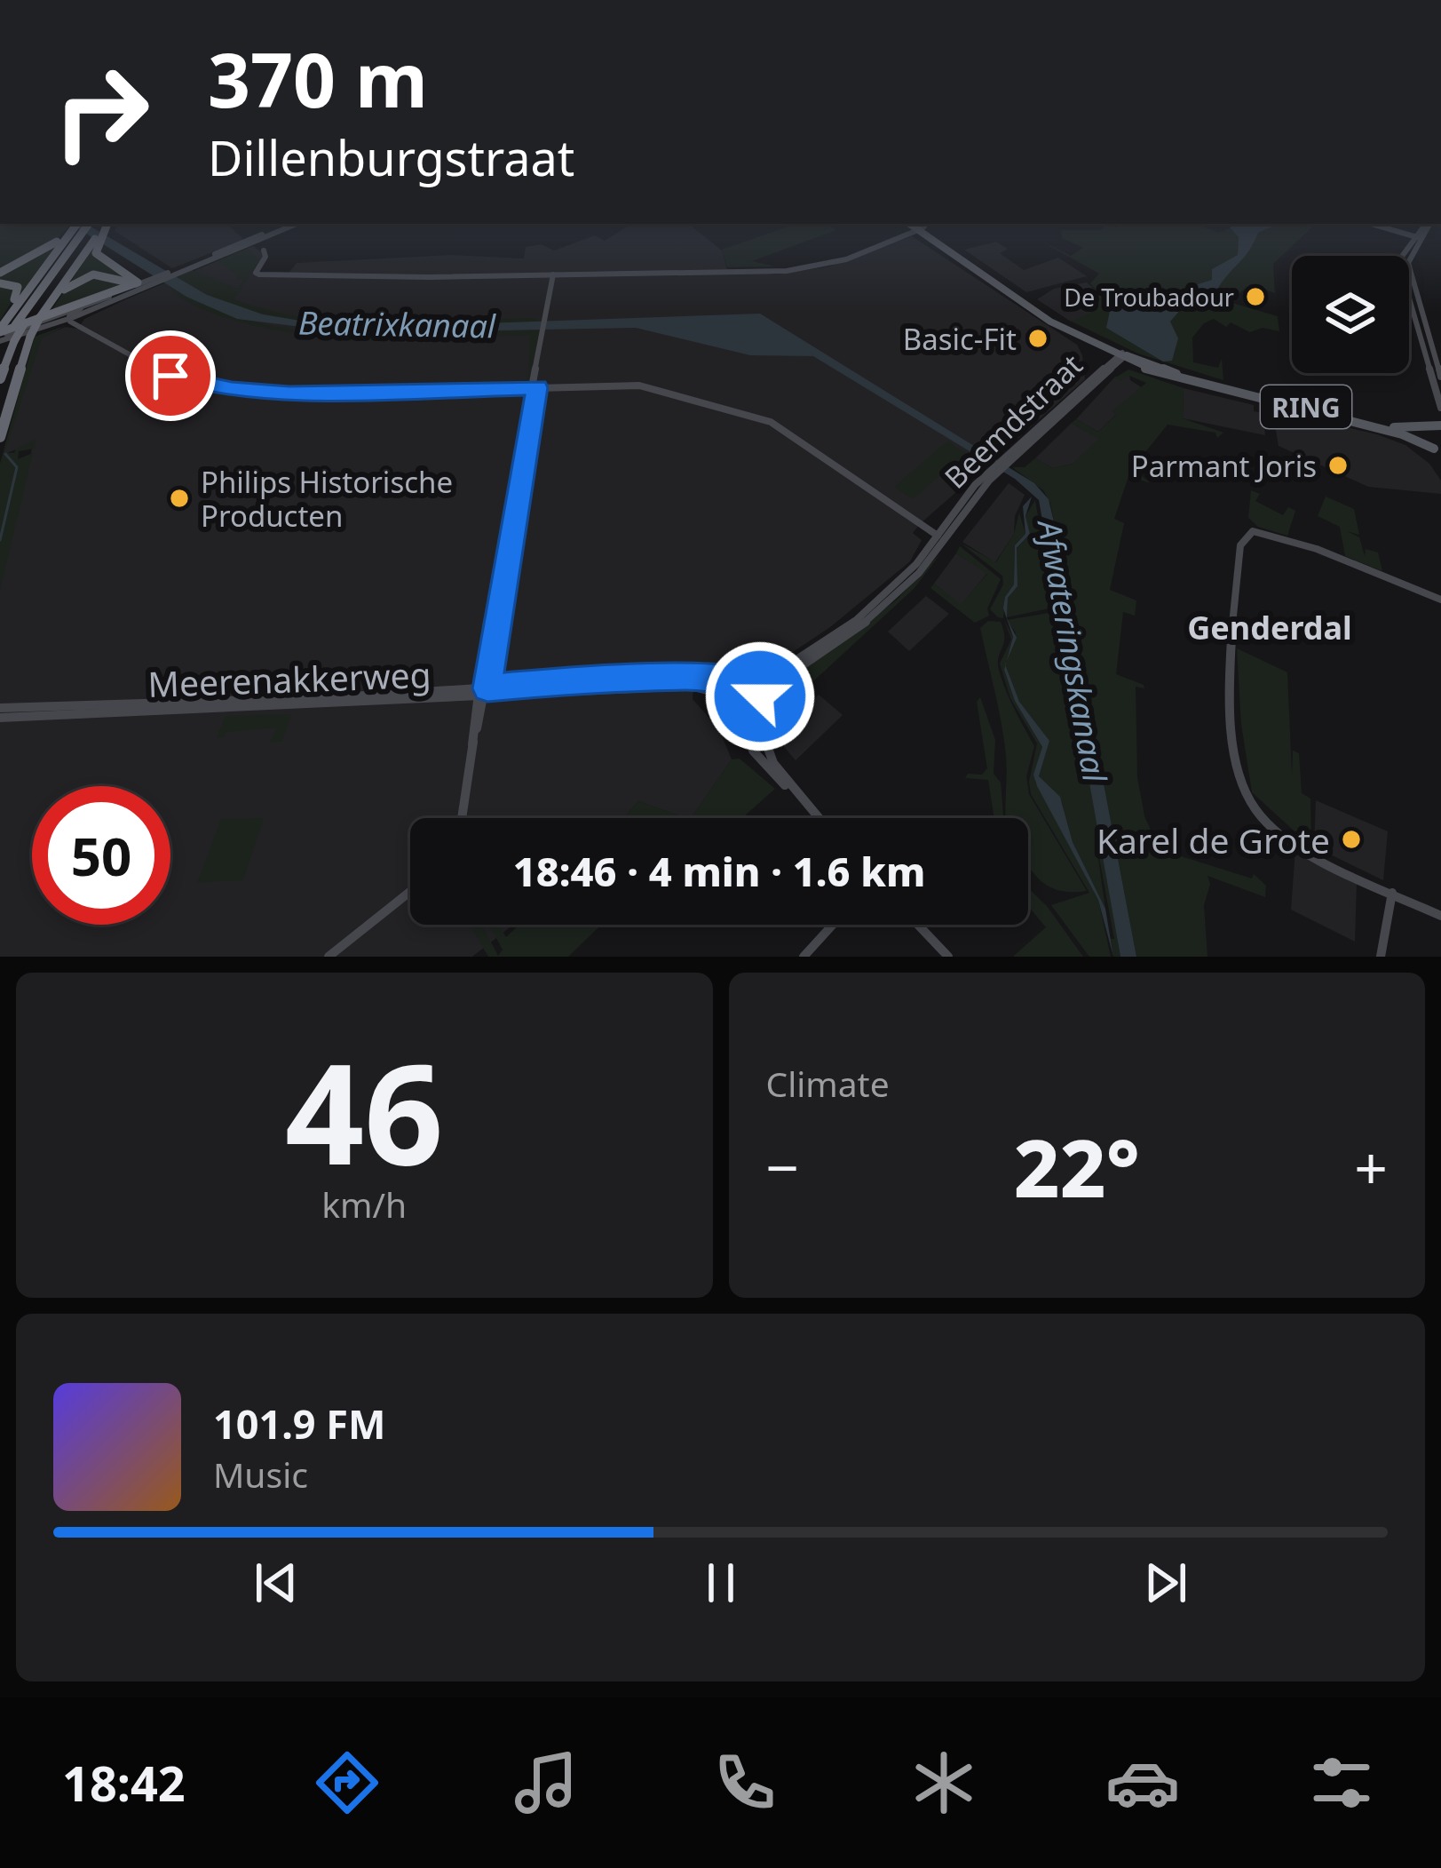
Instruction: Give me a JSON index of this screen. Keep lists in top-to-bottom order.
{
  "streets": {
    "main road": ["RING"],
    "street": ["Beemdstraat", "Meerenakkerweg"]
  },
  "crossings": [
    ["RING", "Beemdstraat"]
  ],
  "districts": ["Genderdal"],
  "water": ["Beatrixkanaal", "Afwateringskanaal"],
  "places": [
    "De Troubadour",
    "Basic-Fit",
    "Parmant Joris",
    "Philips Historische Producten",
    "Karel de Grote"
  ],
  "page": {
    "turn": ["370 m", "Dillenburgstraat"],
    "limit": "50",
    "trip": "18:46 · 4 min · 1.6 km",
    "tile": [
      ["46", "km/h"],
      "Climate"
    ],
    "heat": ["−", "22°", "+"],
    "song": ["101.9 FM", "Music"],
    "tabs": "18:42"
  }
}
